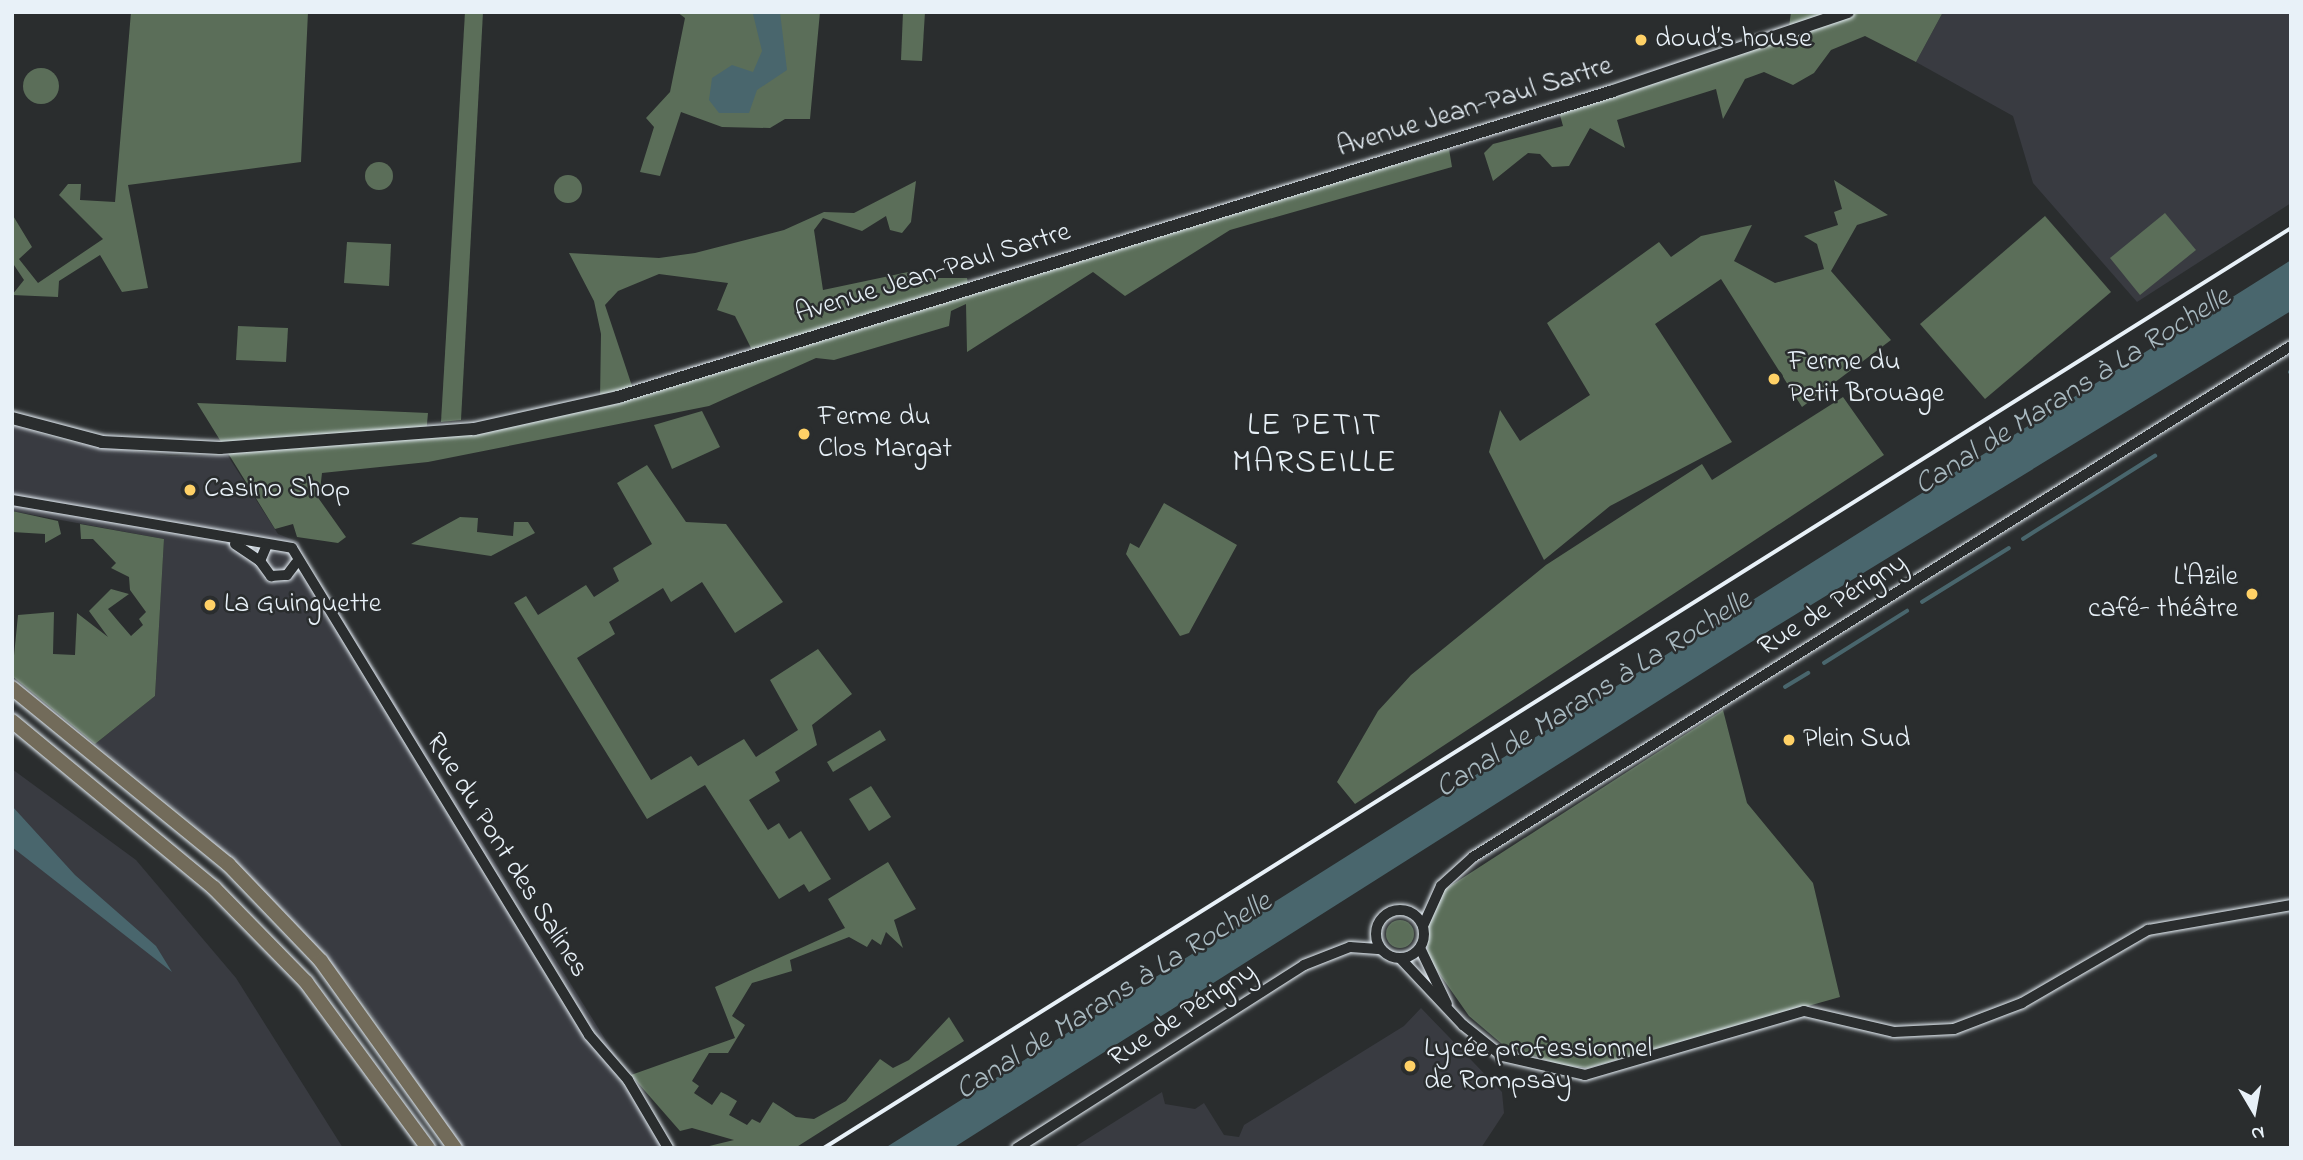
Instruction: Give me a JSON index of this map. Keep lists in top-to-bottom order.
{
  "streets": {
    "main road": ["Avenue Jean-Paul Sartre"],
    "street": ["Rue de Périgny", "Rue du Pont des Salines"]
  },
  "districts": ["LE PETIT MARSEILLE"],
  "water": ["Canal de Marans à La Rochelle"],
  "places": [
    "doud’s house",
    "Ferme du Petit Brouage",
    "Ferme du Clos Margat",
    "Casino Shop",
    "L'Azile café- théâtre",
    "La Guinguette",
    "Plein Sud",
    "Lycée professionnel de Rompsay"
  ],
  "north": "bottom"
}
